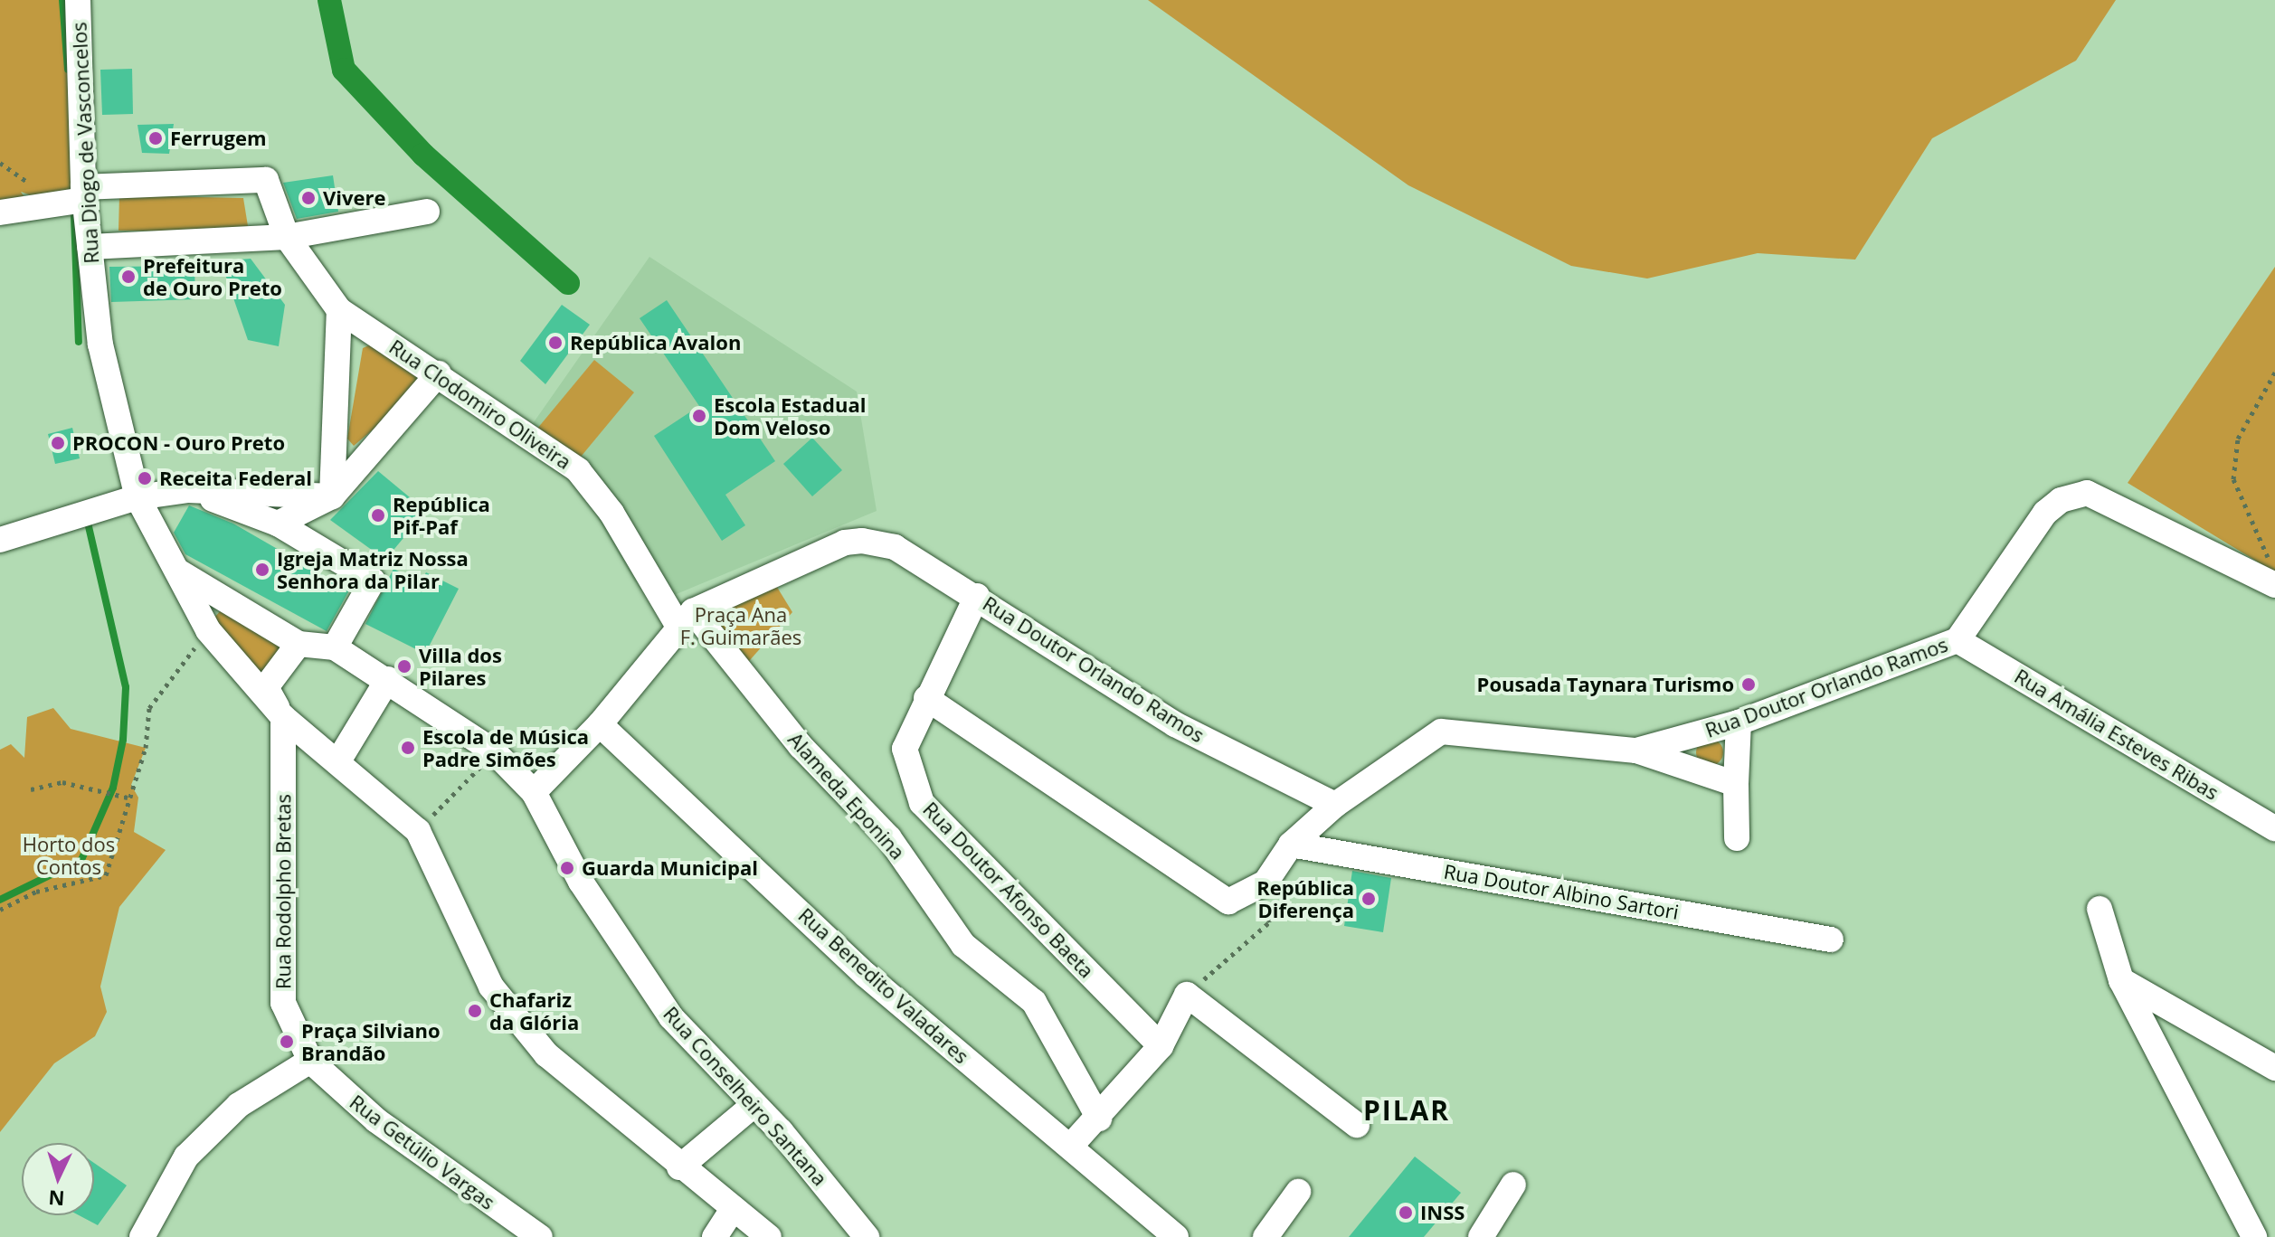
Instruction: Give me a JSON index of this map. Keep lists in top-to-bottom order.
{
  "streets": {
    "street": [
      "Rua Diogo de Vasconcelos",
      "Rua Clodomiro Oliveira",
      "Rua Doutor Orlando Ramos",
      "Rua Amália Esteves Ribas",
      "Alameda Eponina",
      "Rua Doutor Afonso Baeta",
      "Rua Rodolpho Bretas",
      "Rua Doutor Albino Sartori",
      "Rua Benedito Valadares",
      "Rua Conselheiro Santana",
      "Rua Getúlio Vargas"
    ]
  },
  "crossings": [
    ["Rua Diogo de Vasconcelos", "Rua Clodomiro Oliveira"],
    ["Rua Diogo de Vasconcelos", "Rua Rodolpho Bretas"],
    ["Rua Clodomiro Oliveira", "Rua Doutor Orlando Ramos"],
    ["Rua Clodomiro Oliveira", "Alameda Eponina"],
    ["Rua Doutor Orlando Ramos", "Rua Amália Esteves Ribas"],
    ["Rua Doutor Orlando Ramos", "Alameda Eponina"],
    ["Rua Doutor Orlando Ramos", "Rua Doutor Afonso Baeta"],
    ["Rua Rodolpho Bretas", "Rua Getúlio Vargas"]
  ],
  "districts": ["PILAR"],
  "parks": ["Praça Ana F. Guimarães", "Horto dos Contos"],
  "places": [
    "Ferrugem",
    "Vivere",
    "Prefeitura de Ouro Preto",
    "República Avalon",
    "Escola Estadual Dom Veloso",
    "PROCON - Ouro Preto",
    "Receita Federal",
    "República Pif-Paf",
    "Igreja Matriz Nossa Senhora da Pilar",
    "Villa dos Pilares",
    "Pousada Taynara Turismo",
    "Escola de Música Padre Simões",
    "Guarda Municipal",
    "República Diferença",
    "Chafariz da Glória",
    "Praça Silviano Brandão",
    "INSS"
  ],
  "north": "bottom"
}
